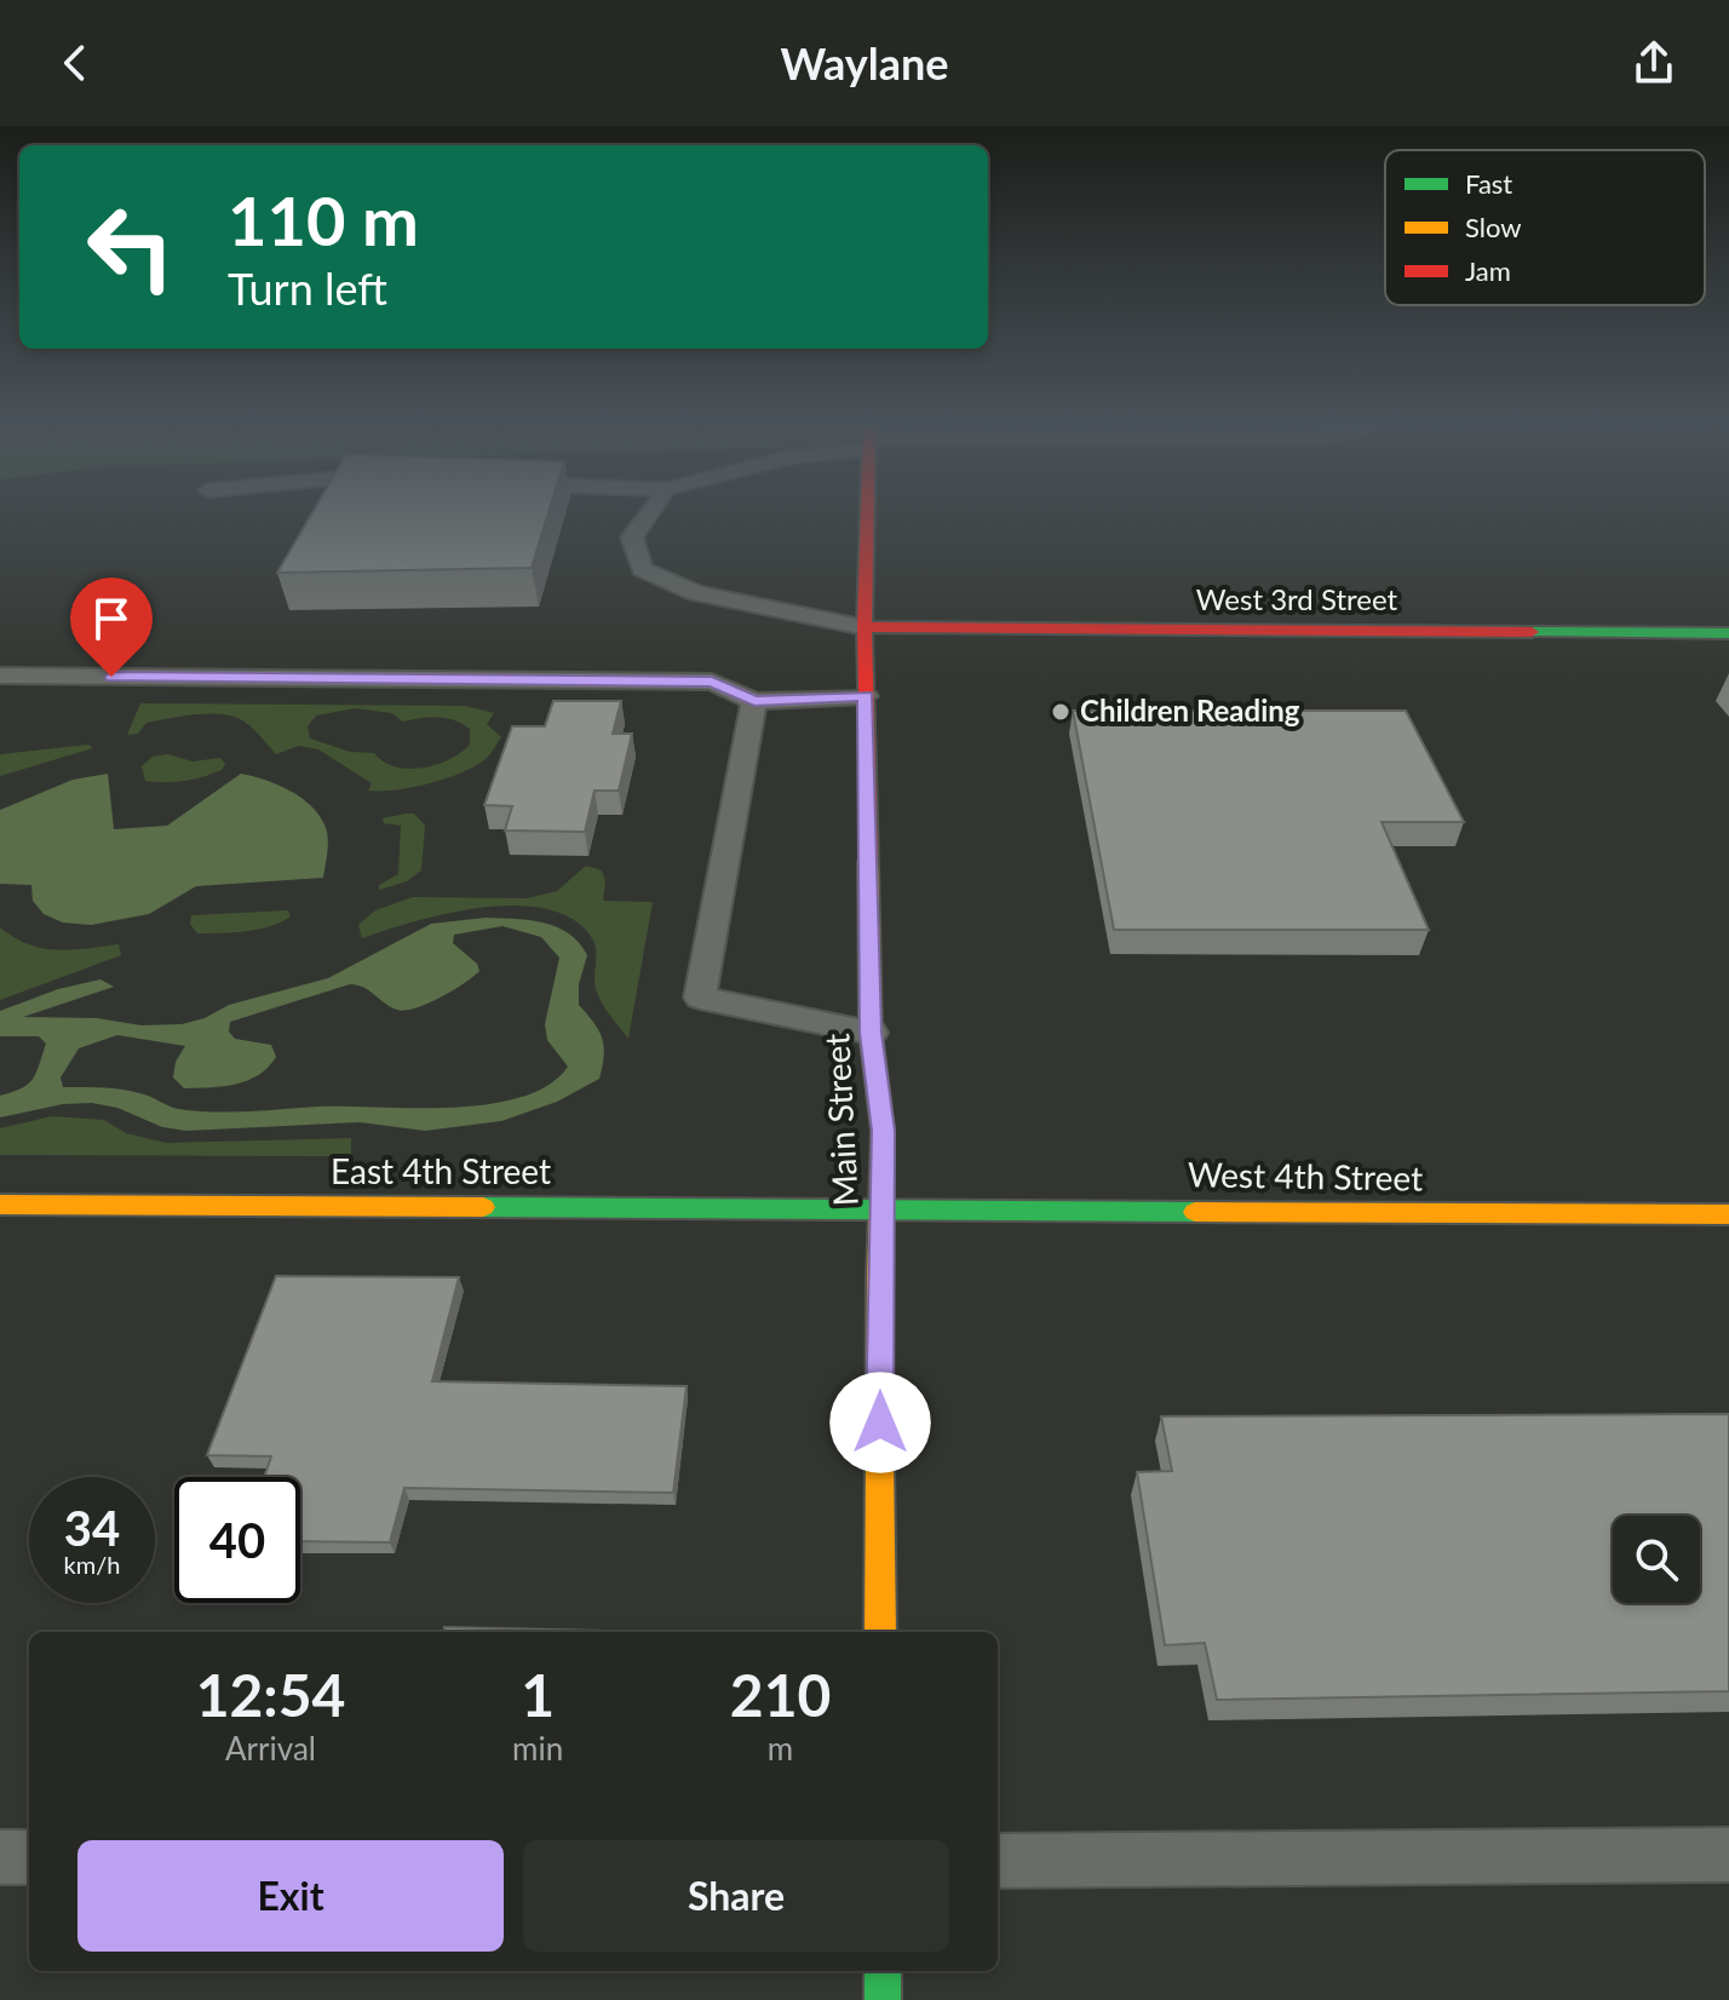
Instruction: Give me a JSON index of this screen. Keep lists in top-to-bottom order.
{
  "streets": {
    "street": [
      "West 3rd Street",
      "Main Street",
      "East 4th Street",
      "West 4th Street"
    ]
  },
  "crossings": [
    ["West 3rd Street", "Main Street"],
    ["Main Street", "East 4th Street"],
    ["Main Street", "West 4th Street"],
    ["East 4th Street", "West 4th Street"]
  ],
  "places": ["Children Reading"],
  "legend": ["Fast", "Slow", "Jam"],
  "page": {
    "header": "Waylane",
    "turn": ["110 m", "Turn left"],
    "speed": "34 km/h",
    "limit": "40",
    "eta": [
      "12:54",
      "Arrival",
      "1",
      "min",
      "210",
      "m"
    ],
    "buttons": ["Exit", "Share"]
  }
}
